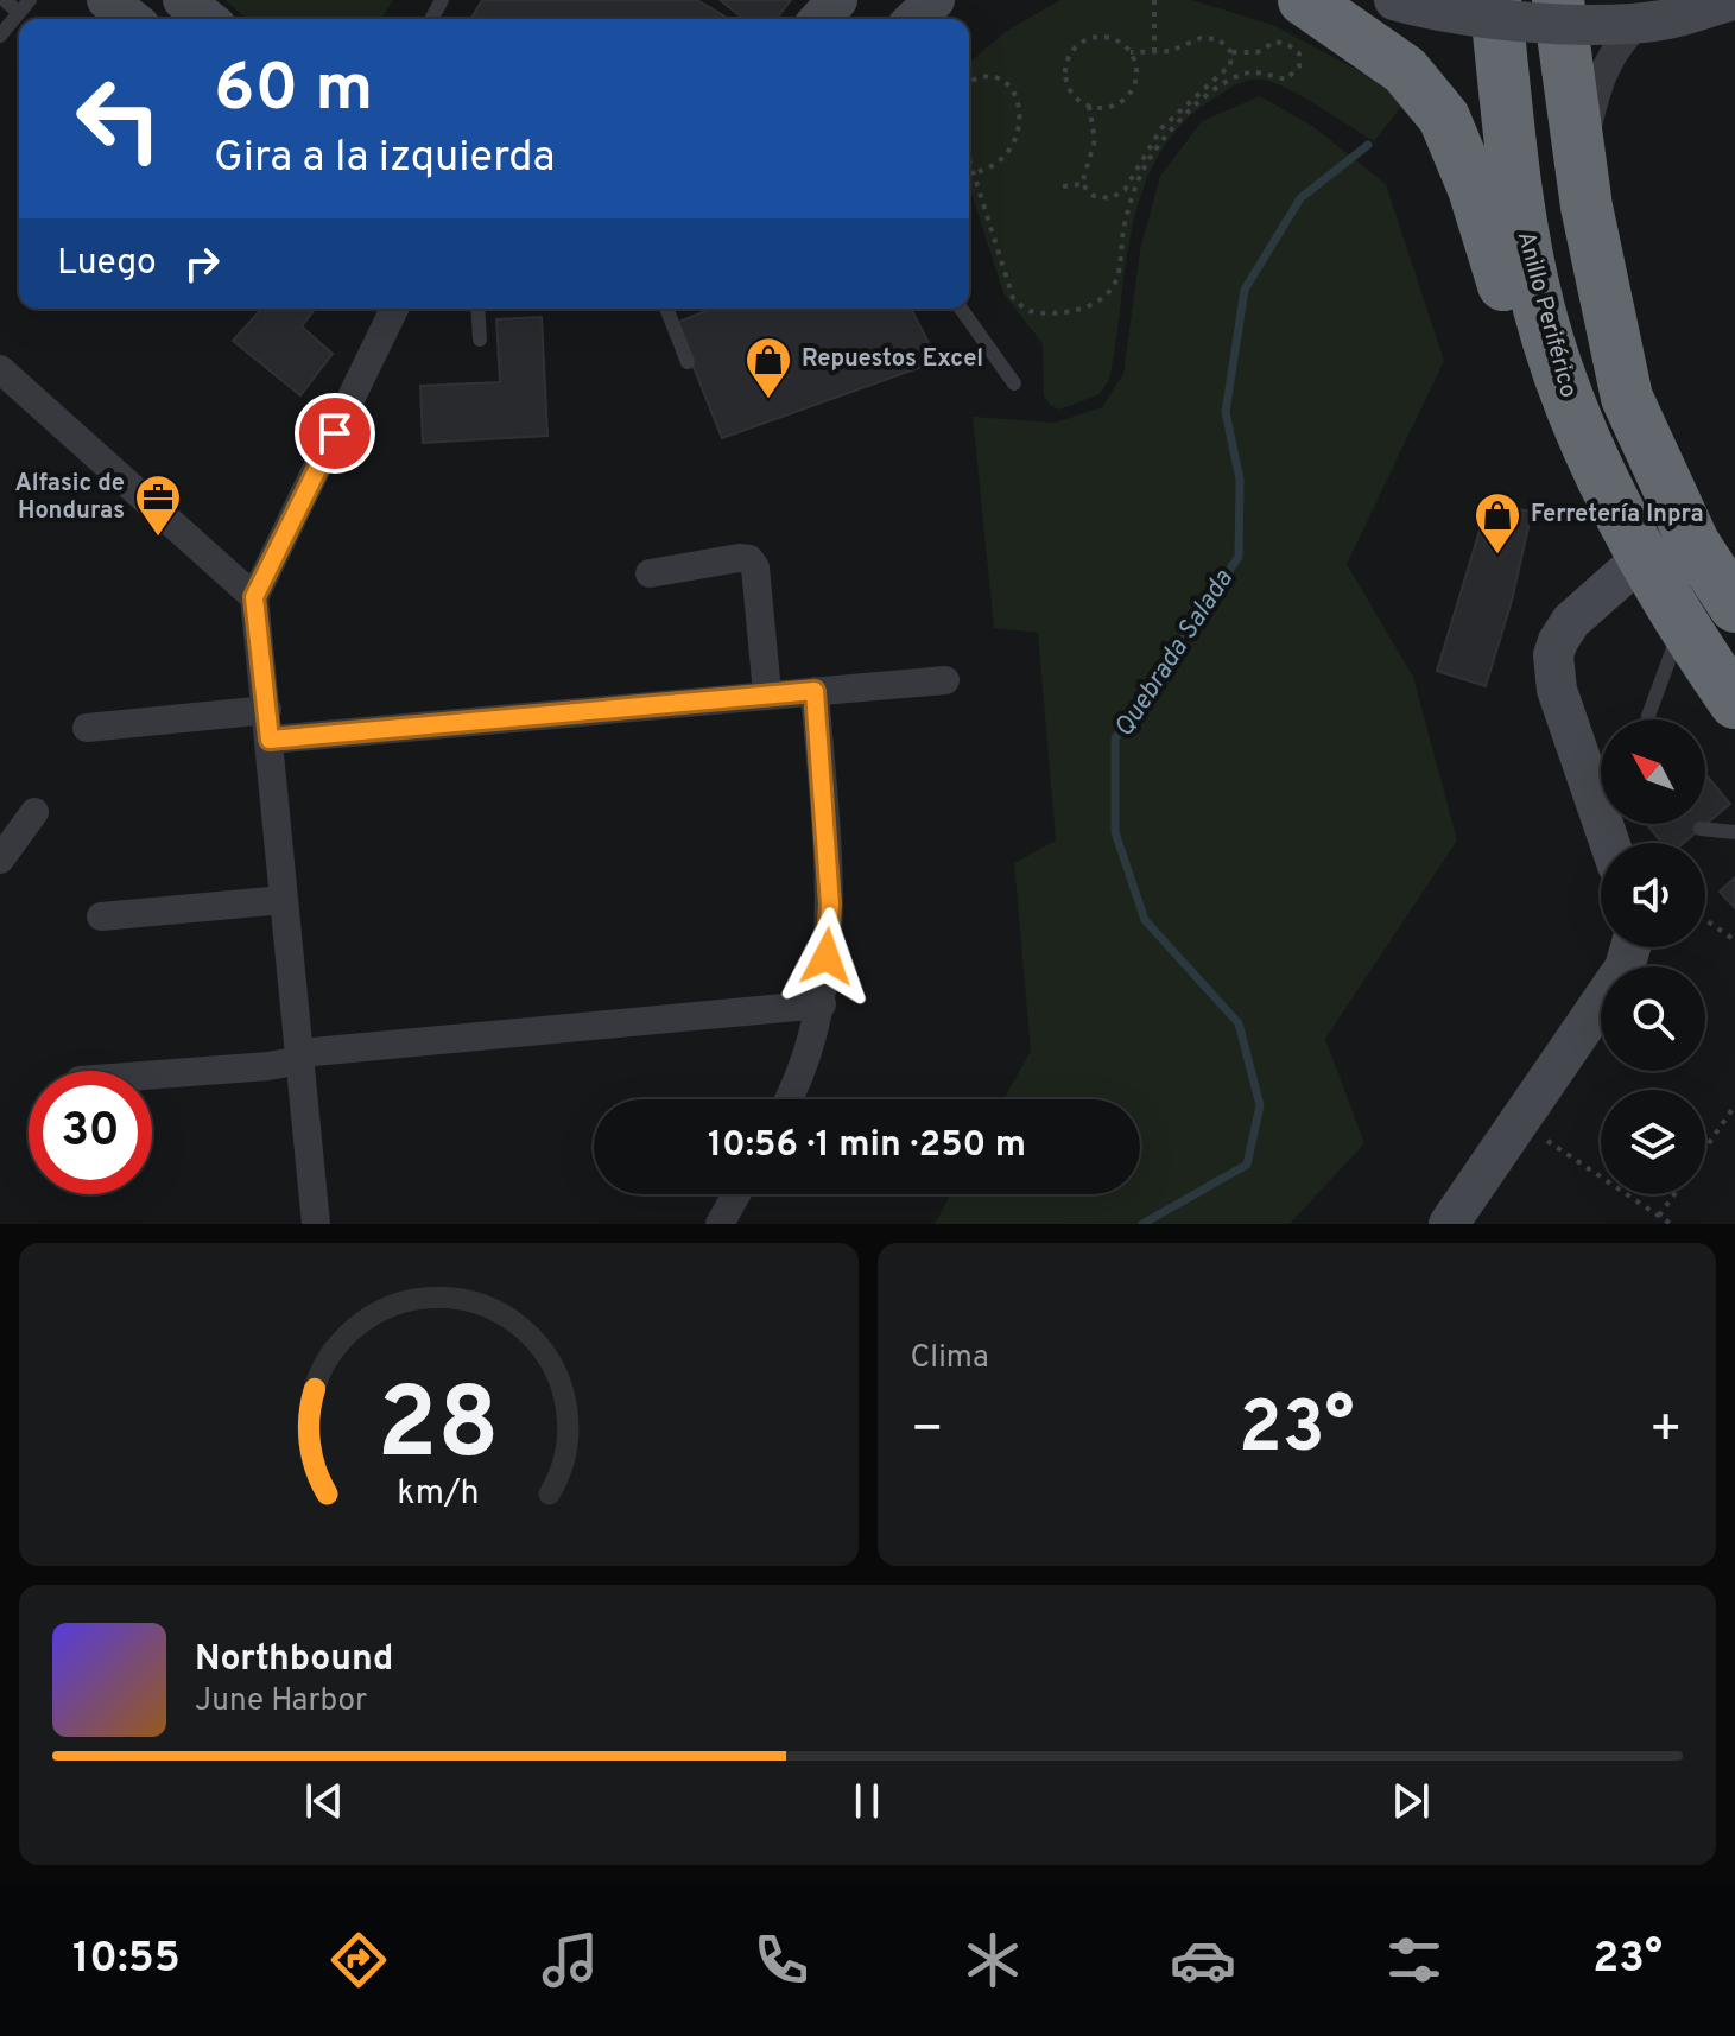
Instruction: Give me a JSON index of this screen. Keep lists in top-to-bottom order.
{
  "streets": {
    "highway": ["Anillo Periférico"]
  },
  "water": ["Quebrada Salada"],
  "places": {
    "shop": ["Repuestos Excel", "Ferretería Inpra"],
    "office": ["Alfasic de Honduras"]
  },
  "north": "top left",
  "page": {
    "turn": ["60 m", "Gira a la izquierda"],
    "then": "Luego",
    "limit": "30",
    "trip": "10:56 · 1 min · 250 m",
    "tile": "Clima",
    "heat": ["−", "23°", "+"],
    "song": ["Northbound", "June Harbor"],
    "tabs": ["10:55", "23°"],
    "gauge": ["28", "km/h"]
  }
}
